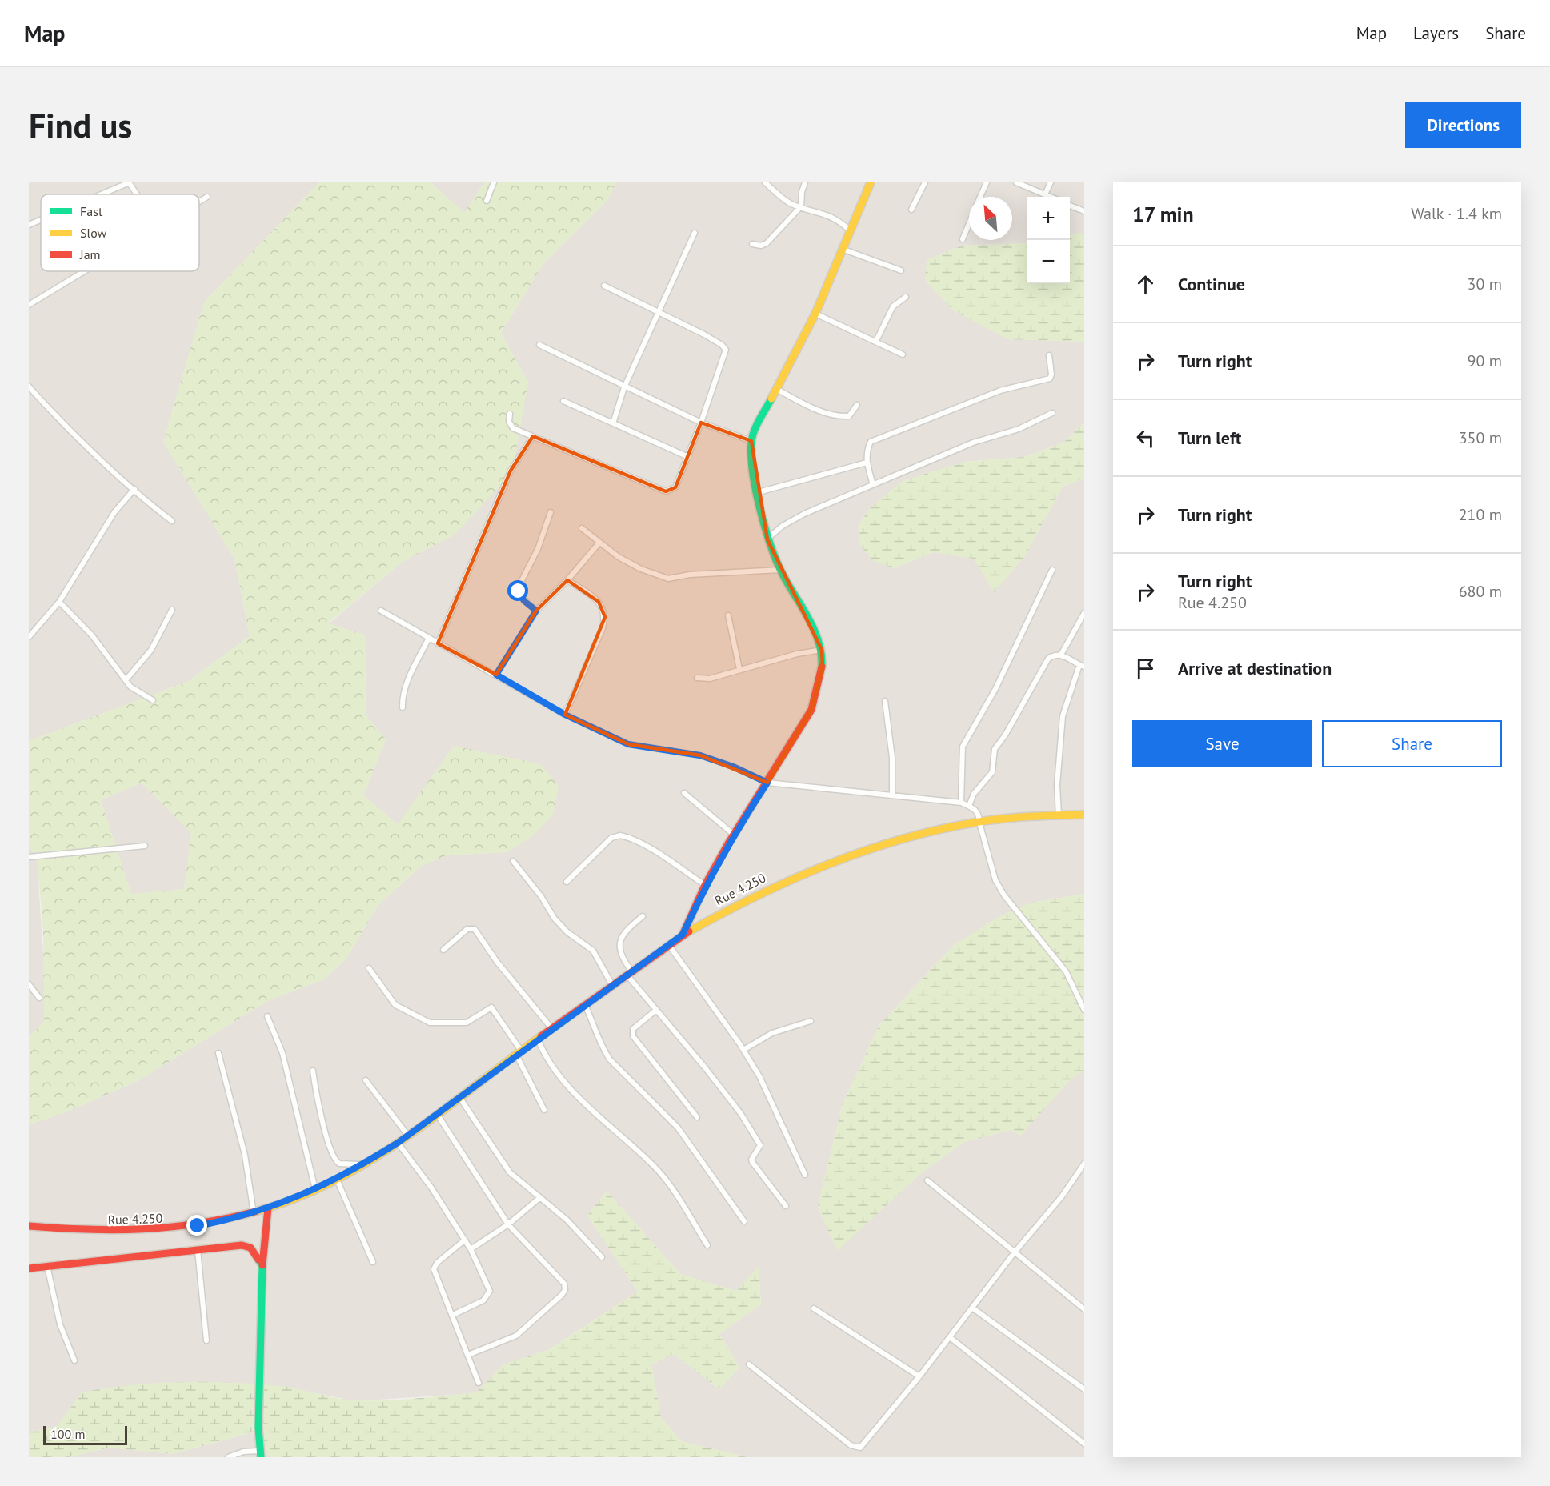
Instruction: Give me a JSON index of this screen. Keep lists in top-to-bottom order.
{
  "streets": {
    "street": ["Rue 4.250"]
  },
  "legend": ["Fast", "Slow", "Jam"],
  "scale_bar": "100 m",
  "north": "top left",
  "page": {
    "header": "Map",
    "nav": ["Map", "Layers", "Share"],
    "buttons": [
      "Directions",
      ["Save", "Share"]
    ],
    "title": "Find us",
    "heading": ["17 min", "Walk · 1.4 km"],
    "map_buttons": ["+", "−"],
    "list": [
      ["Continue", "30 m"],
      ["Turn right", "90 m"],
      ["Turn left", "350 m"],
      ["Turn right", "210 m"],
      ["Turn right", "Rue 4.250", "680 m"],
      "Arrive at destination"
    ],
    "scale": "100 m"
  }
}
